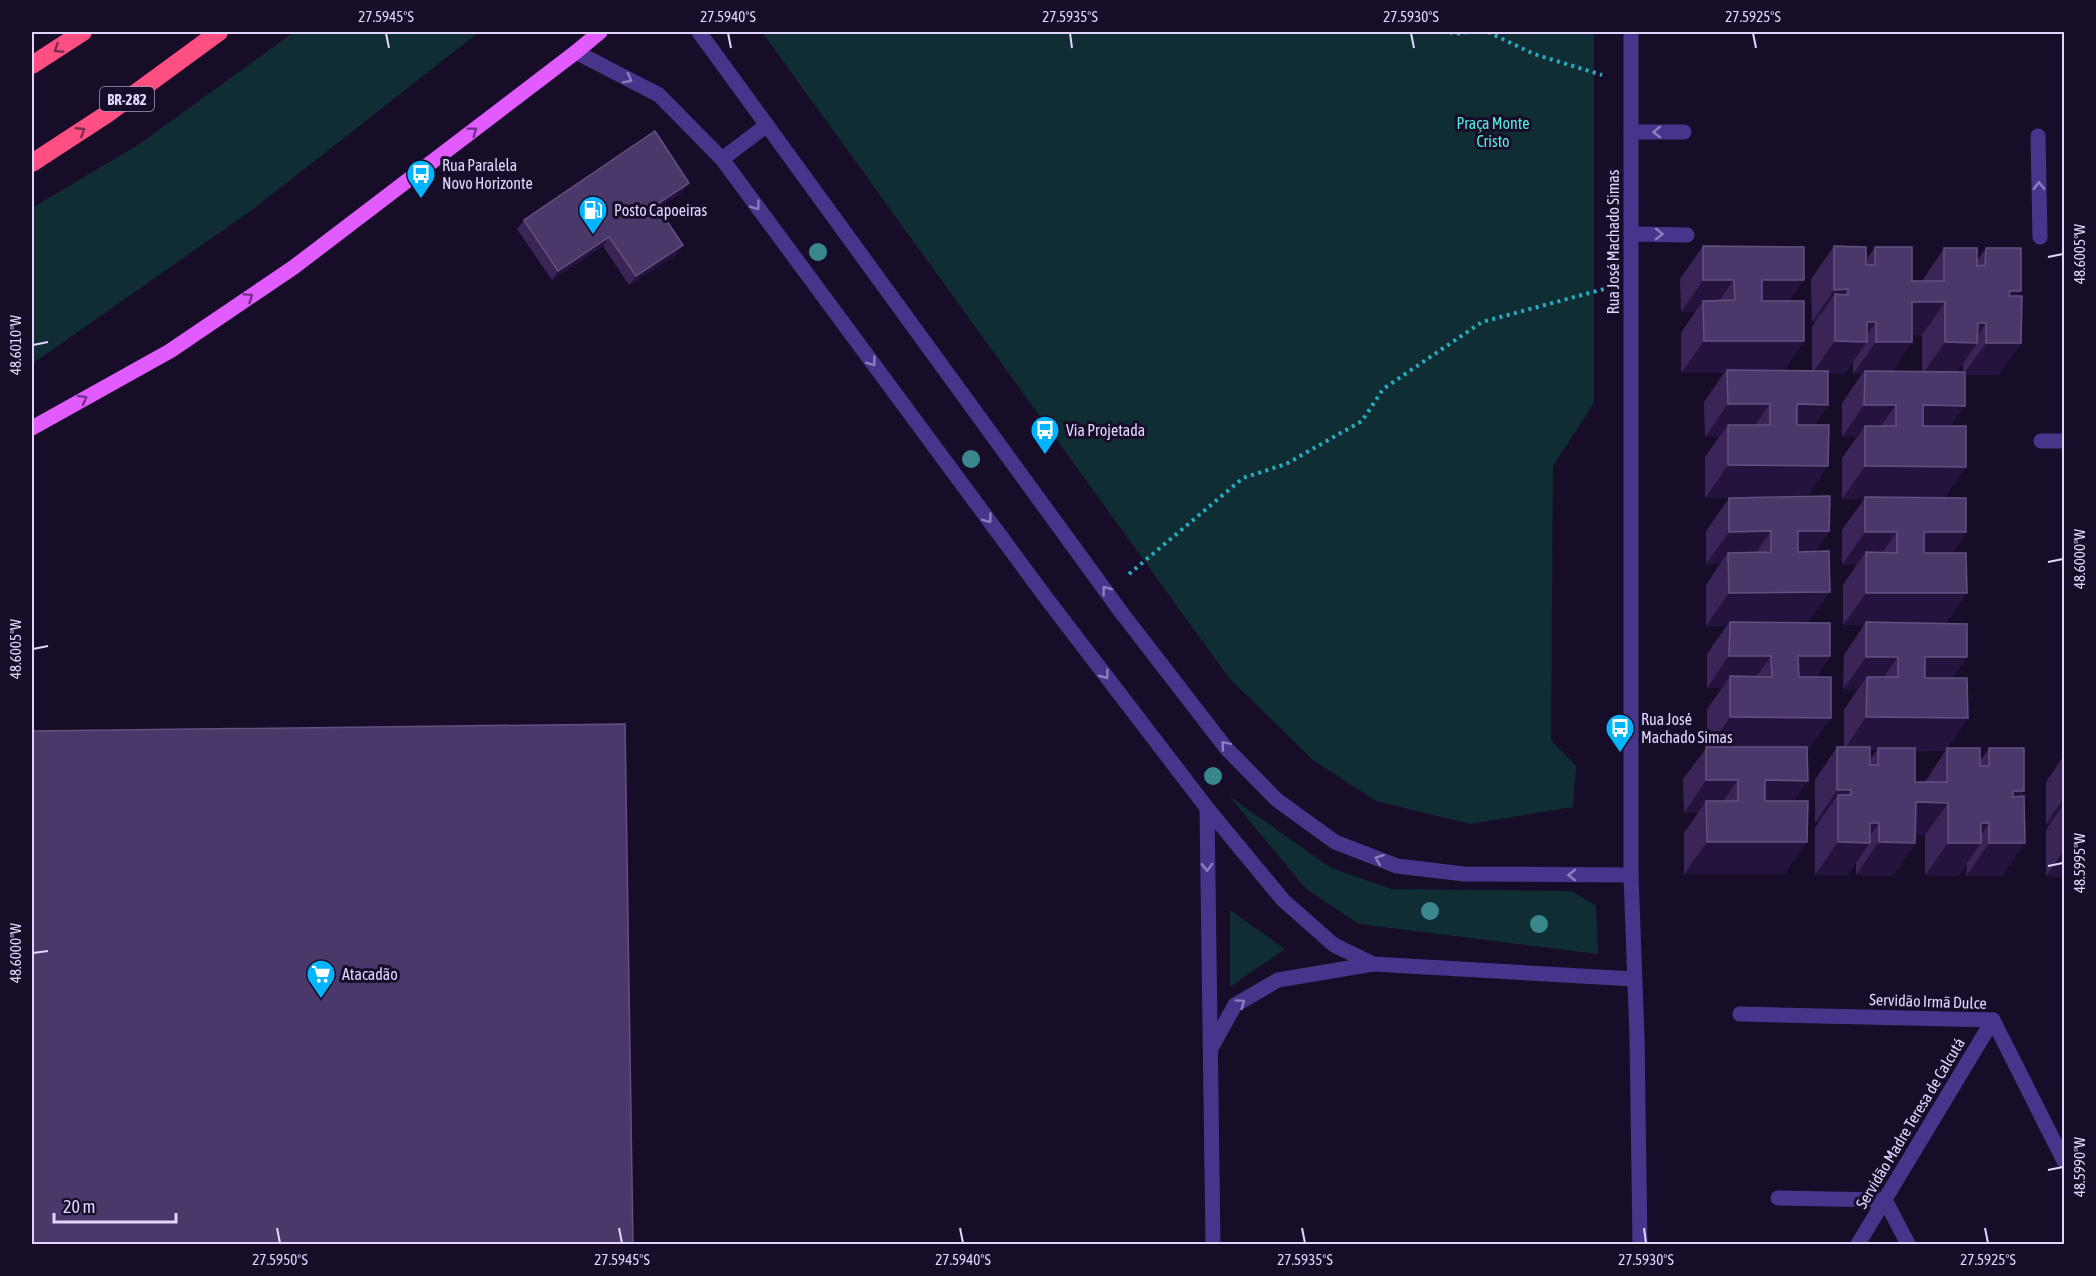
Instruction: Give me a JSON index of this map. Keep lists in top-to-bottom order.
{
  "streets": {
    "highway": ["BR-282"],
    "street": ["Rua José Machado Simas", "Servidão Irmã Dulce", "Servidão Madre Teresa de Calcutá"]
  },
  "crossings": [
    ["Servidão Irmã Dulce", "Servidão Madre Teresa de Calcutá"]
  ],
  "parks": ["Praça Monte Cristo"],
  "places": {
    "bus stop": ["Rua Paralela Novo Horizonte", "Via Projetada", "Rua José Machado Simas"],
    "fuel station": ["Posto Capoeiras"],
    "supermarket": ["Atacadão"]
  },
  "scale_bar": "20 m",
  "coordinates": [
    "27.5945°S",
    "27.5940°S",
    "27.5935°S",
    "27.5930°S",
    "27.5925°S",
    "48.6005°W",
    "48.6010°W",
    "48.6000°W",
    "48.5995°W",
    "48.5990°W",
    "27.5950°S"
  ]
}
